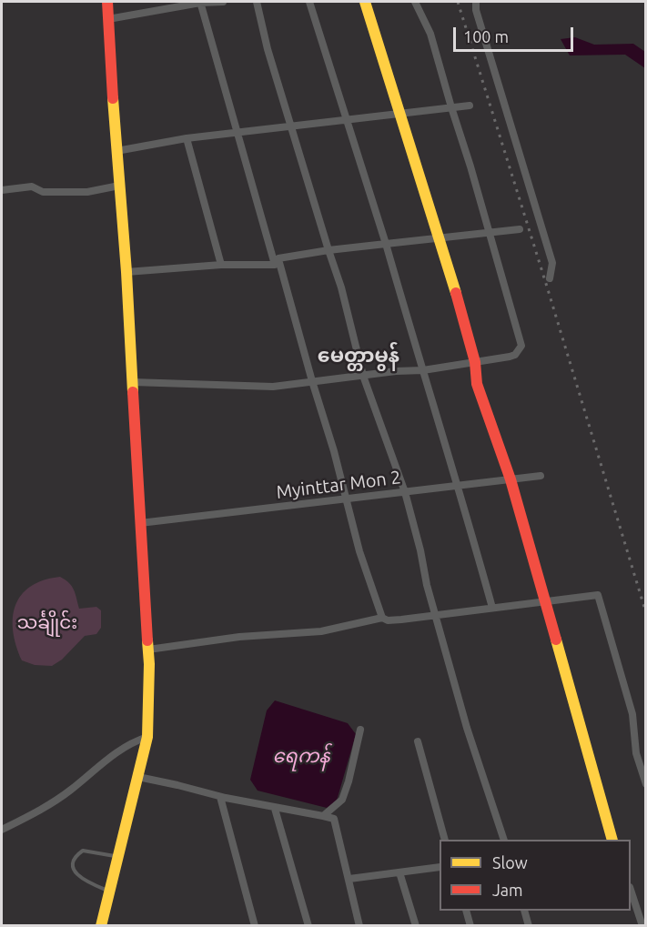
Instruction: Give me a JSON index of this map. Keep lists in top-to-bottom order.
{
  "streets": {
    "street": ["Myinttar Mon 2"]
  },
  "districts": ["မေတ္တာမွန်"],
  "water": ["ရေကန်"],
  "parks": ["သင်္ချိုင်း"],
  "legend": ["Slow", "Jam"],
  "scale_bar": "100 m"
}
